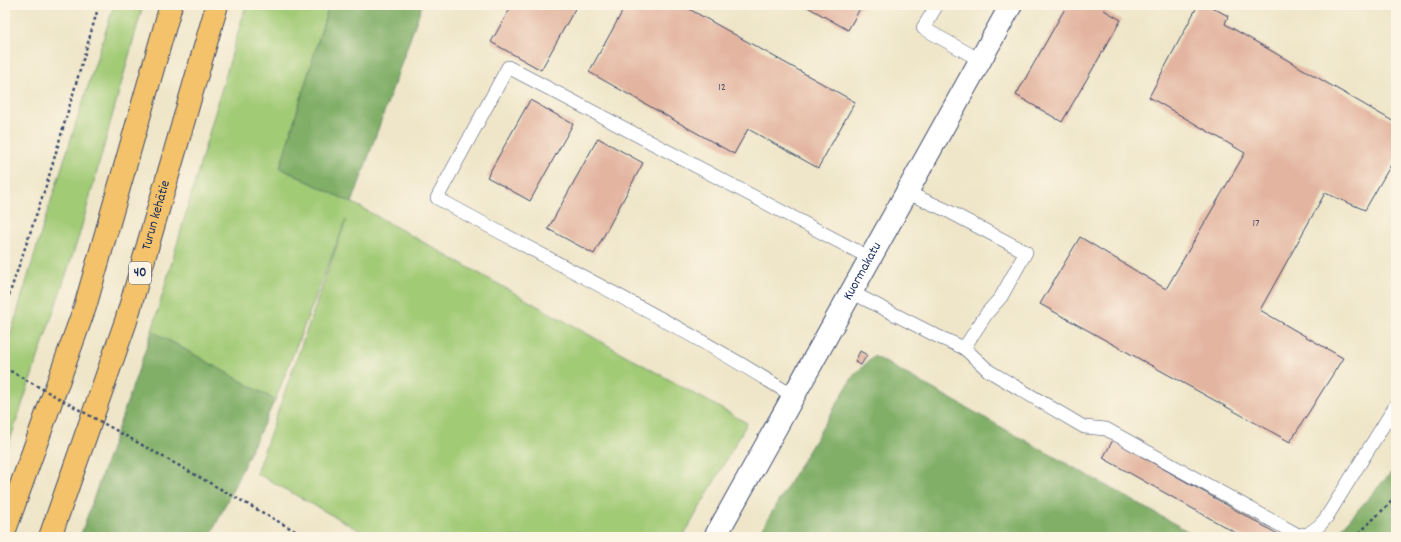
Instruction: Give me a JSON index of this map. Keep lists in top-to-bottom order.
{
  "streets": {
    "highway": ["Turun kehätie", "40"],
    "street": ["Kuormakatu"]
  },
  "house_numbers": ["12", "17"]
}
